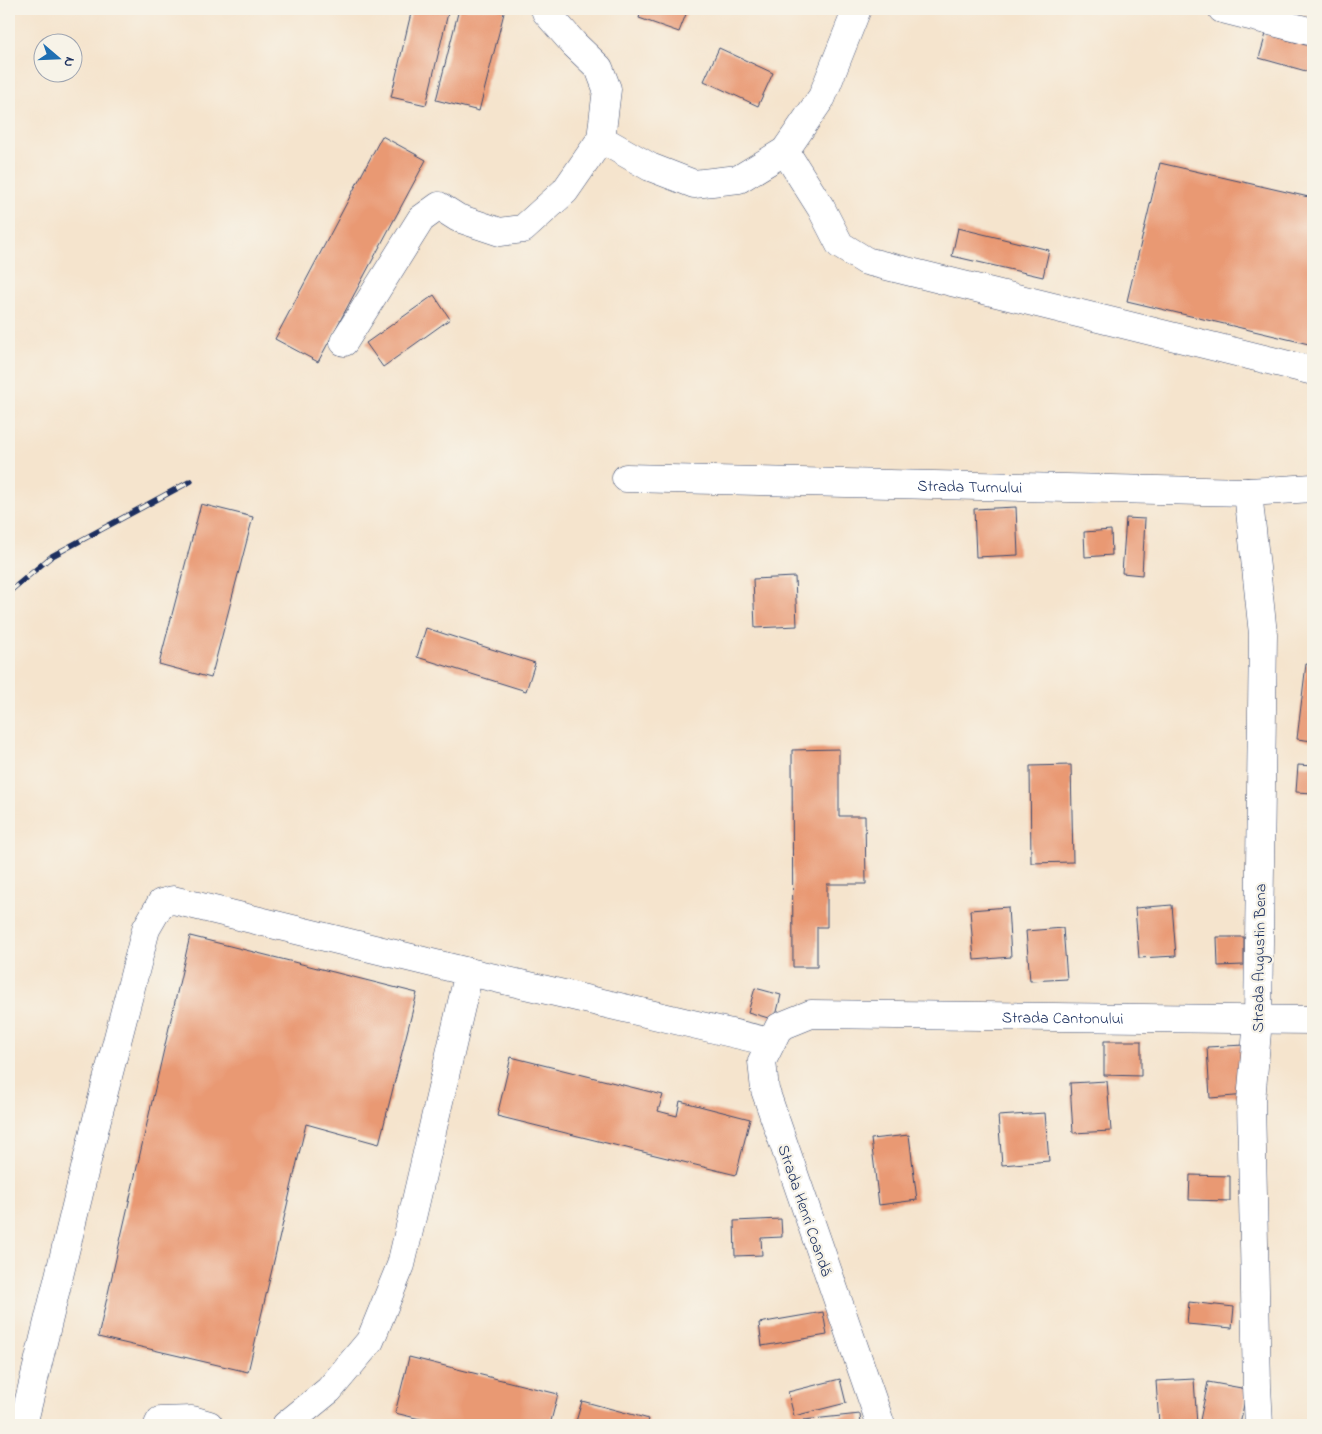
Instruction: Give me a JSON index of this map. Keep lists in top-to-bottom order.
{
  "streets": {
    "street": [
      "Strada Turnului",
      "Strada Augustin Bena",
      "Strada Cantonului",
      "Strada Henri Coandă"
    ]
  },
  "crossings": [
    ["Strada Turnului", "Strada Augustin Bena"],
    ["Strada Augustin Bena", "Strada Cantonului"],
    ["Strada Cantonului", "Strada Henri Coandă"]
  ],
  "north": "right"
}
